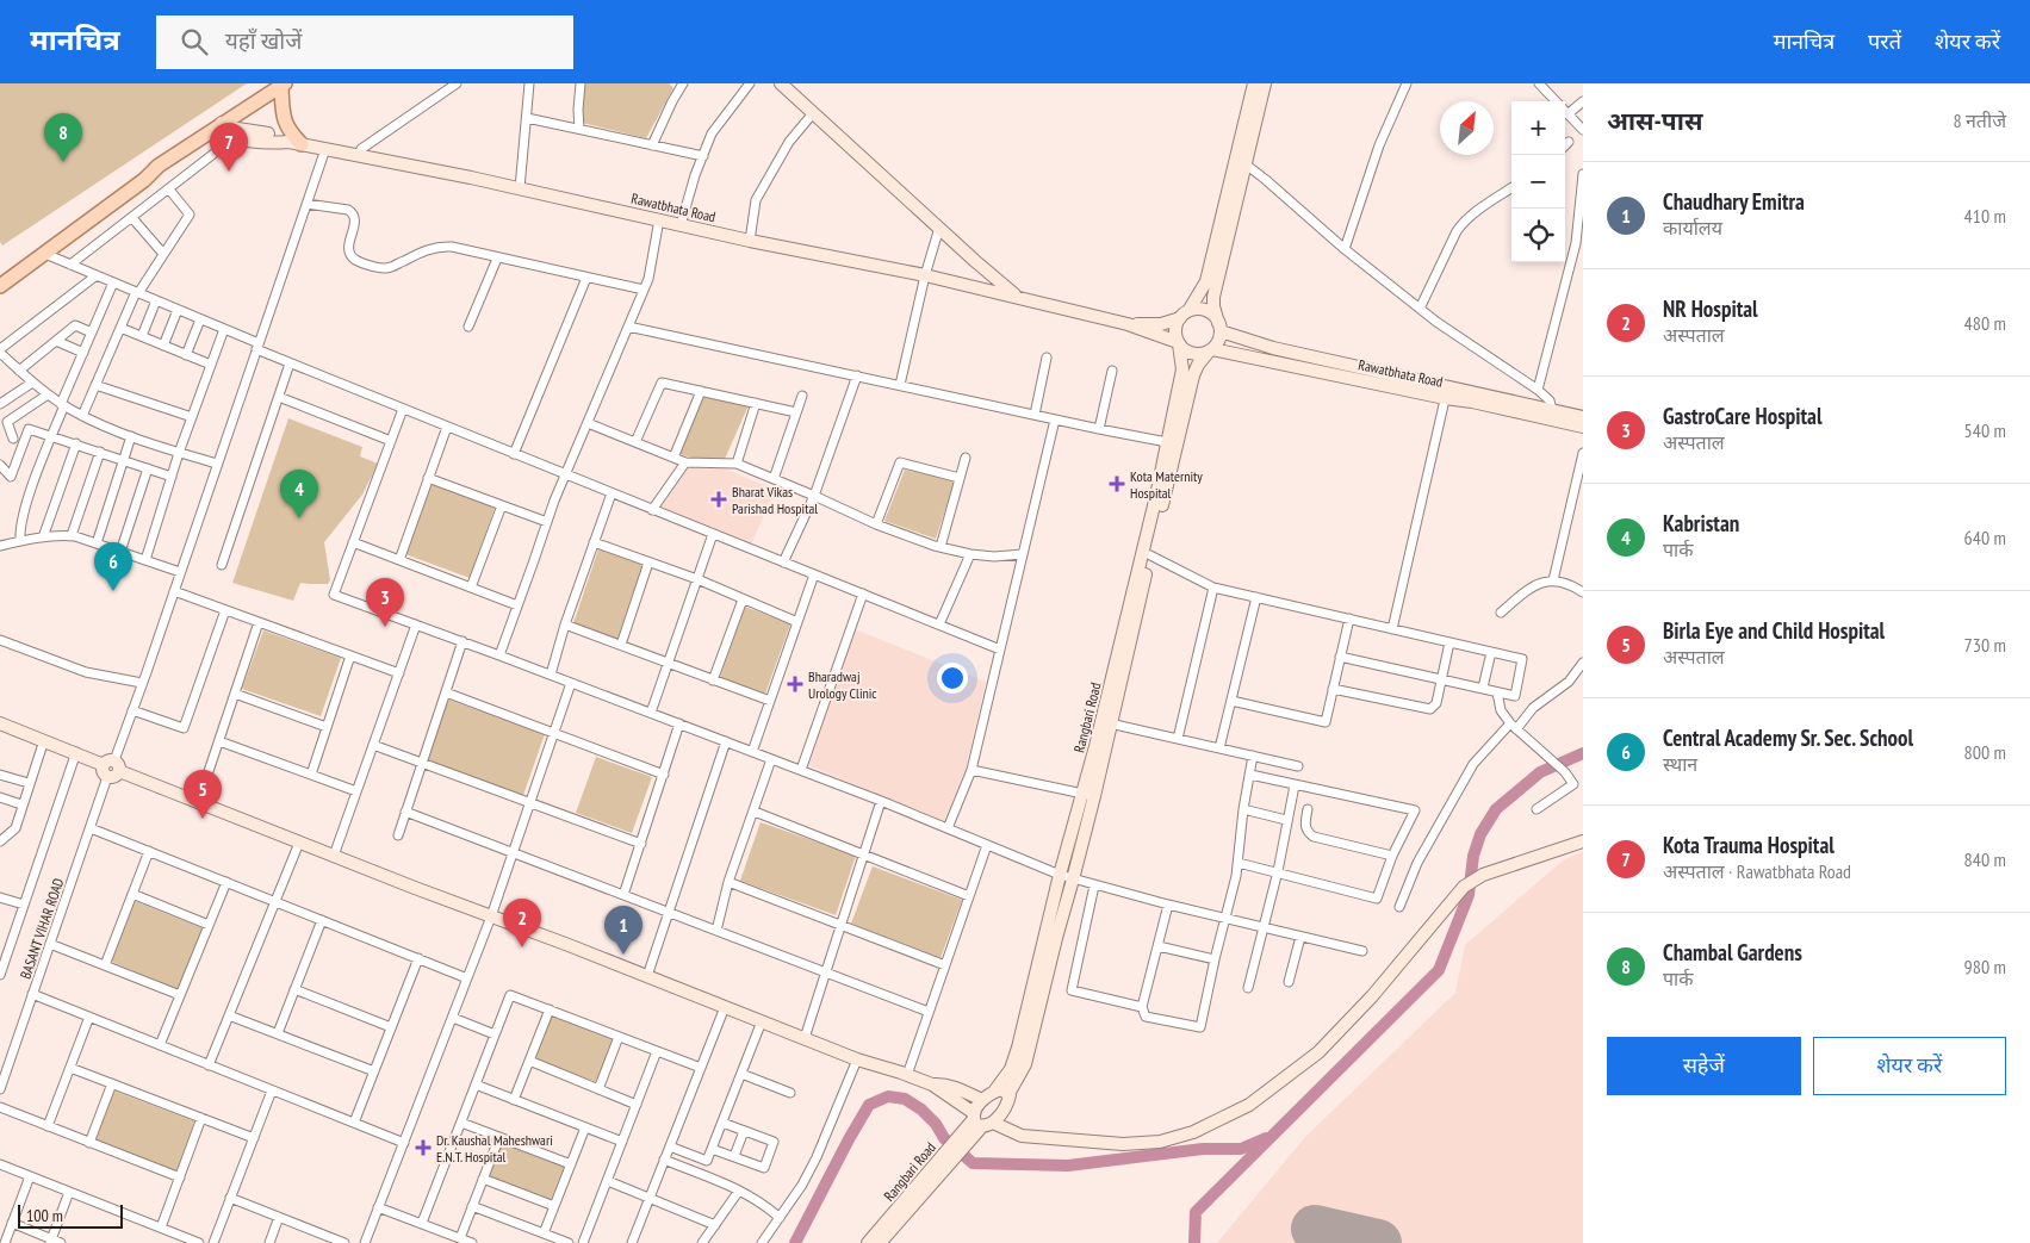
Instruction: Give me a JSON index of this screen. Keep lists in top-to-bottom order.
{
  "streets": {
    "street": ["Rawatbhata Road", "Rangbari Road", "BASANT VIHAR ROAD"]
  },
  "crossings": [
    ["Rawatbhata Road", "Rangbari Road"],
    ["Rawatbhata Road", "BASANT VIHAR ROAD"]
  ],
  "places": {
    "health": [
      "Kota Maternity Hospital",
      "Bharat Vikas Parishad Hospital",
      "Bharadwaj Urology Clinic",
      "Dr. Kaushal Maheshwari E.N.T. Hospital"
    ]
  },
  "scale_bar": "100 m",
  "north": "top right",
  "page": {
    "header": "मानचित्र",
    "search": "यहाँ खोजें",
    "nav": ["मानचित्र", "परतें", "शेयर करें"],
    "heading": ["आस-पास", "8 नतीजे"],
    "map_buttons": ["+", "−"],
    "pins": [
      "8",
      "7",
      "4",
      "6",
      "3",
      "5",
      "2",
      "1"
    ],
    "list": [
      {
        "mark": "1",
        "name": "Chaudhary Emitra",
        "note": "कार्यालय",
        "value": "410 m"
      },
      {
        "mark": "2",
        "name": "NR Hospital",
        "note": "अस्पताल",
        "value": "480 m"
      },
      {
        "mark": "3",
        "name": "GastroCare Hospital",
        "note": "अस्पताल",
        "value": "540 m"
      },
      {
        "mark": "4",
        "name": "Kabristan",
        "note": "पार्क",
        "value": "640 m"
      },
      {
        "mark": "5",
        "name": "Birla Eye and Child Hospital",
        "note": "अस्पताल",
        "value": "730 m"
      },
      {
        "mark": "6",
        "name": "Central Academy Sr. Sec. School",
        "note": "स्थान",
        "value": "800 m"
      },
      {
        "mark": "7",
        "name": "Kota Trauma Hospital",
        "note": "अस्पताल · Rawatbhata Road",
        "value": "840 m"
      },
      {
        "mark": "8",
        "name": "Chambal Gardens",
        "note": "पार्क",
        "value": "980 m"
      }
    ],
    "buttons": ["सहेजें", "शेयर करें"],
    "scale": "100 m"
  }
}
